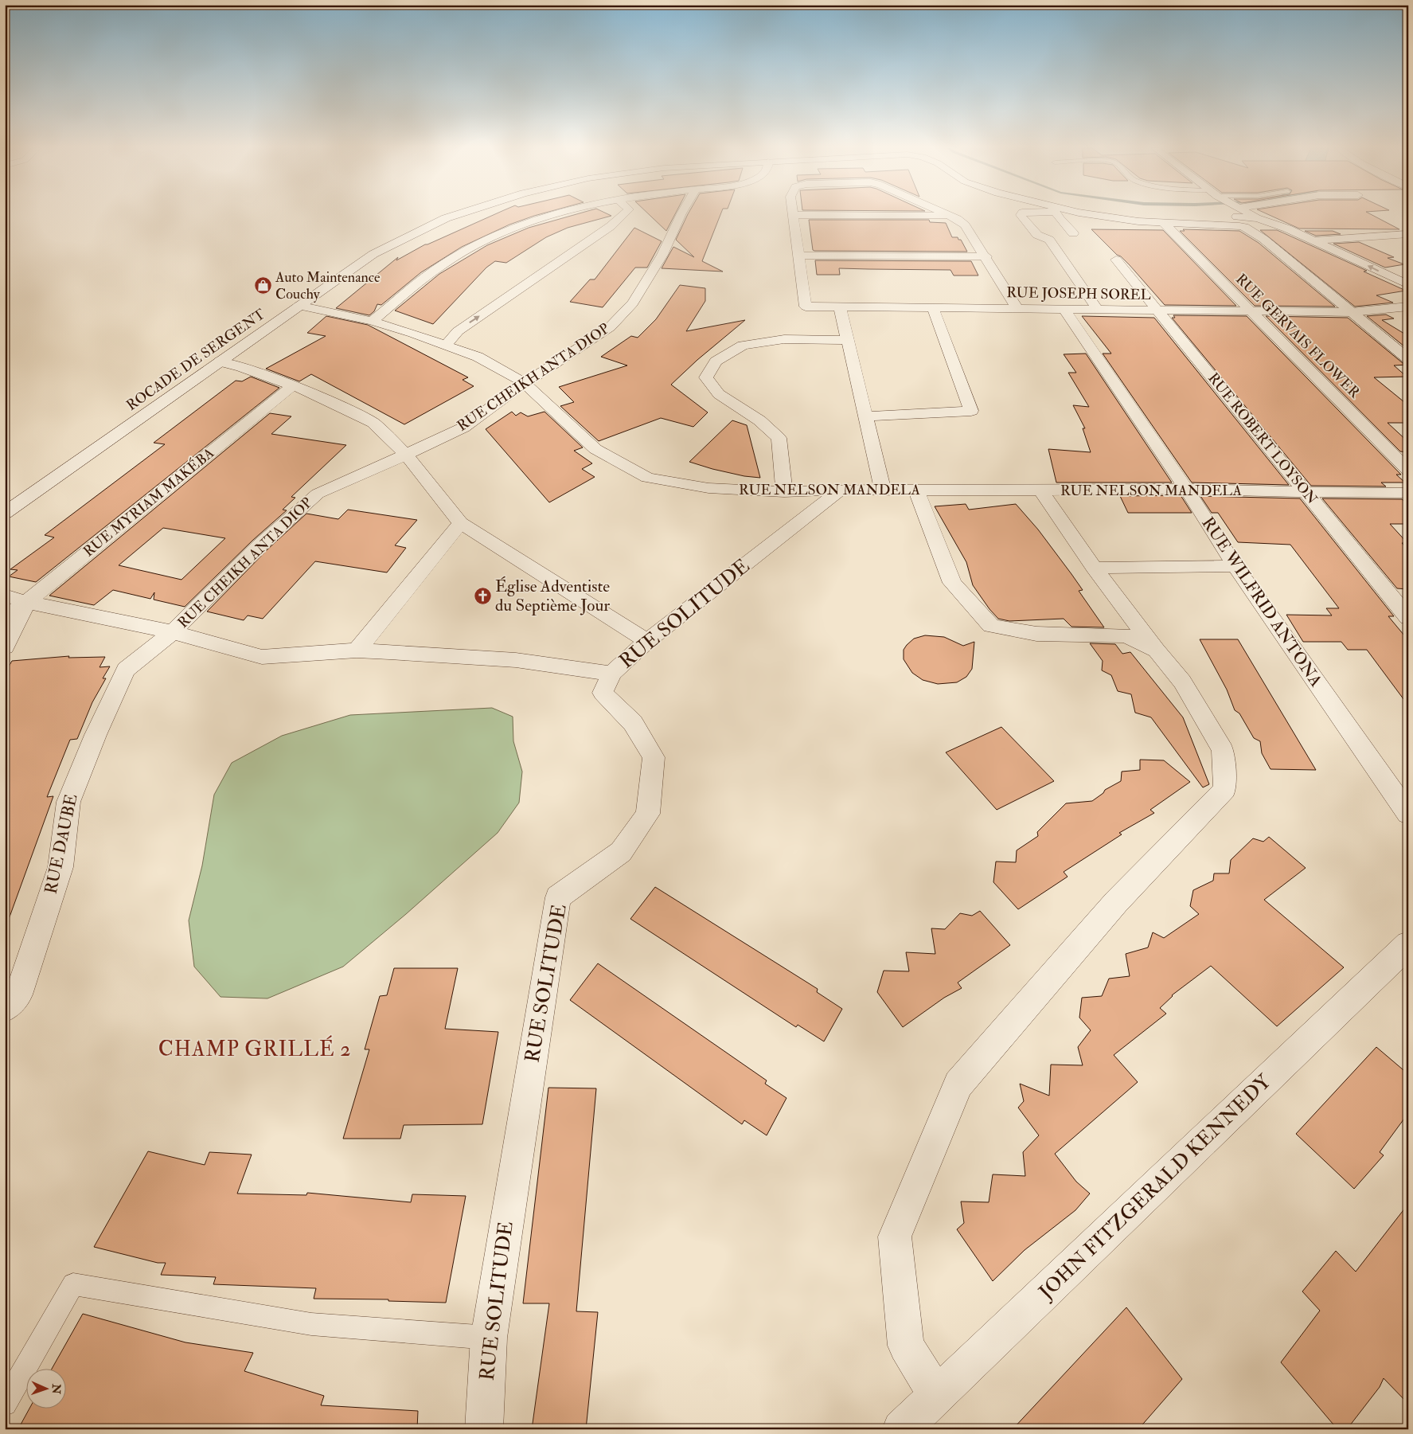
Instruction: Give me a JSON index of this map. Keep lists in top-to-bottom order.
{
  "streets": {
    "street": [
      "RUE JOSEPH SOREL",
      "RUE GERVAIS FLOWER",
      "ROCADE DE SERGENT",
      "RUE CHEIKH ANTA DIOP",
      "RUE ROBERT LOYSON",
      "RUE NELSON MANDELA",
      "RUE MYRIAM MAKÉBA",
      "RUE WILFRID ANTONA",
      "RUE SOLITUDE",
      "RUE DAUBE",
      "JOHN FITZGERALD KENNEDY"
    ]
  },
  "crossings": [
    ["RUE JOSEPH SOREL", "RUE GERVAIS FLOWER"],
    ["RUE JOSEPH SOREL", "RUE ROBERT LOYSON"],
    ["RUE JOSEPH SOREL", "RUE WILFRID ANTONA"],
    ["RUE GERVAIS FLOWER", "ROCADE DE SERGENT"],
    ["ROCADE DE SERGENT", "RUE NELSON MANDELA"],
    ["RUE CHEIKH ANTA DIOP", "RUE NELSON MANDELA"],
    ["RUE CHEIKH ANTA DIOP", "RUE DAUBE"],
    ["RUE ROBERT LOYSON", "RUE NELSON MANDELA"],
    ["RUE NELSON MANDELA", "RUE WILFRID ANTONA"],
    ["RUE NELSON MANDELA", "RUE SOLITUDE"]
  ],
  "districts": ["CHAMP GRILLÉ 2"],
  "places": {
    "shop": ["Auto Maintenance Couchy"],
    "church": ["Église Adventiste du Septième Jour"]
  },
  "north": "right"
}
